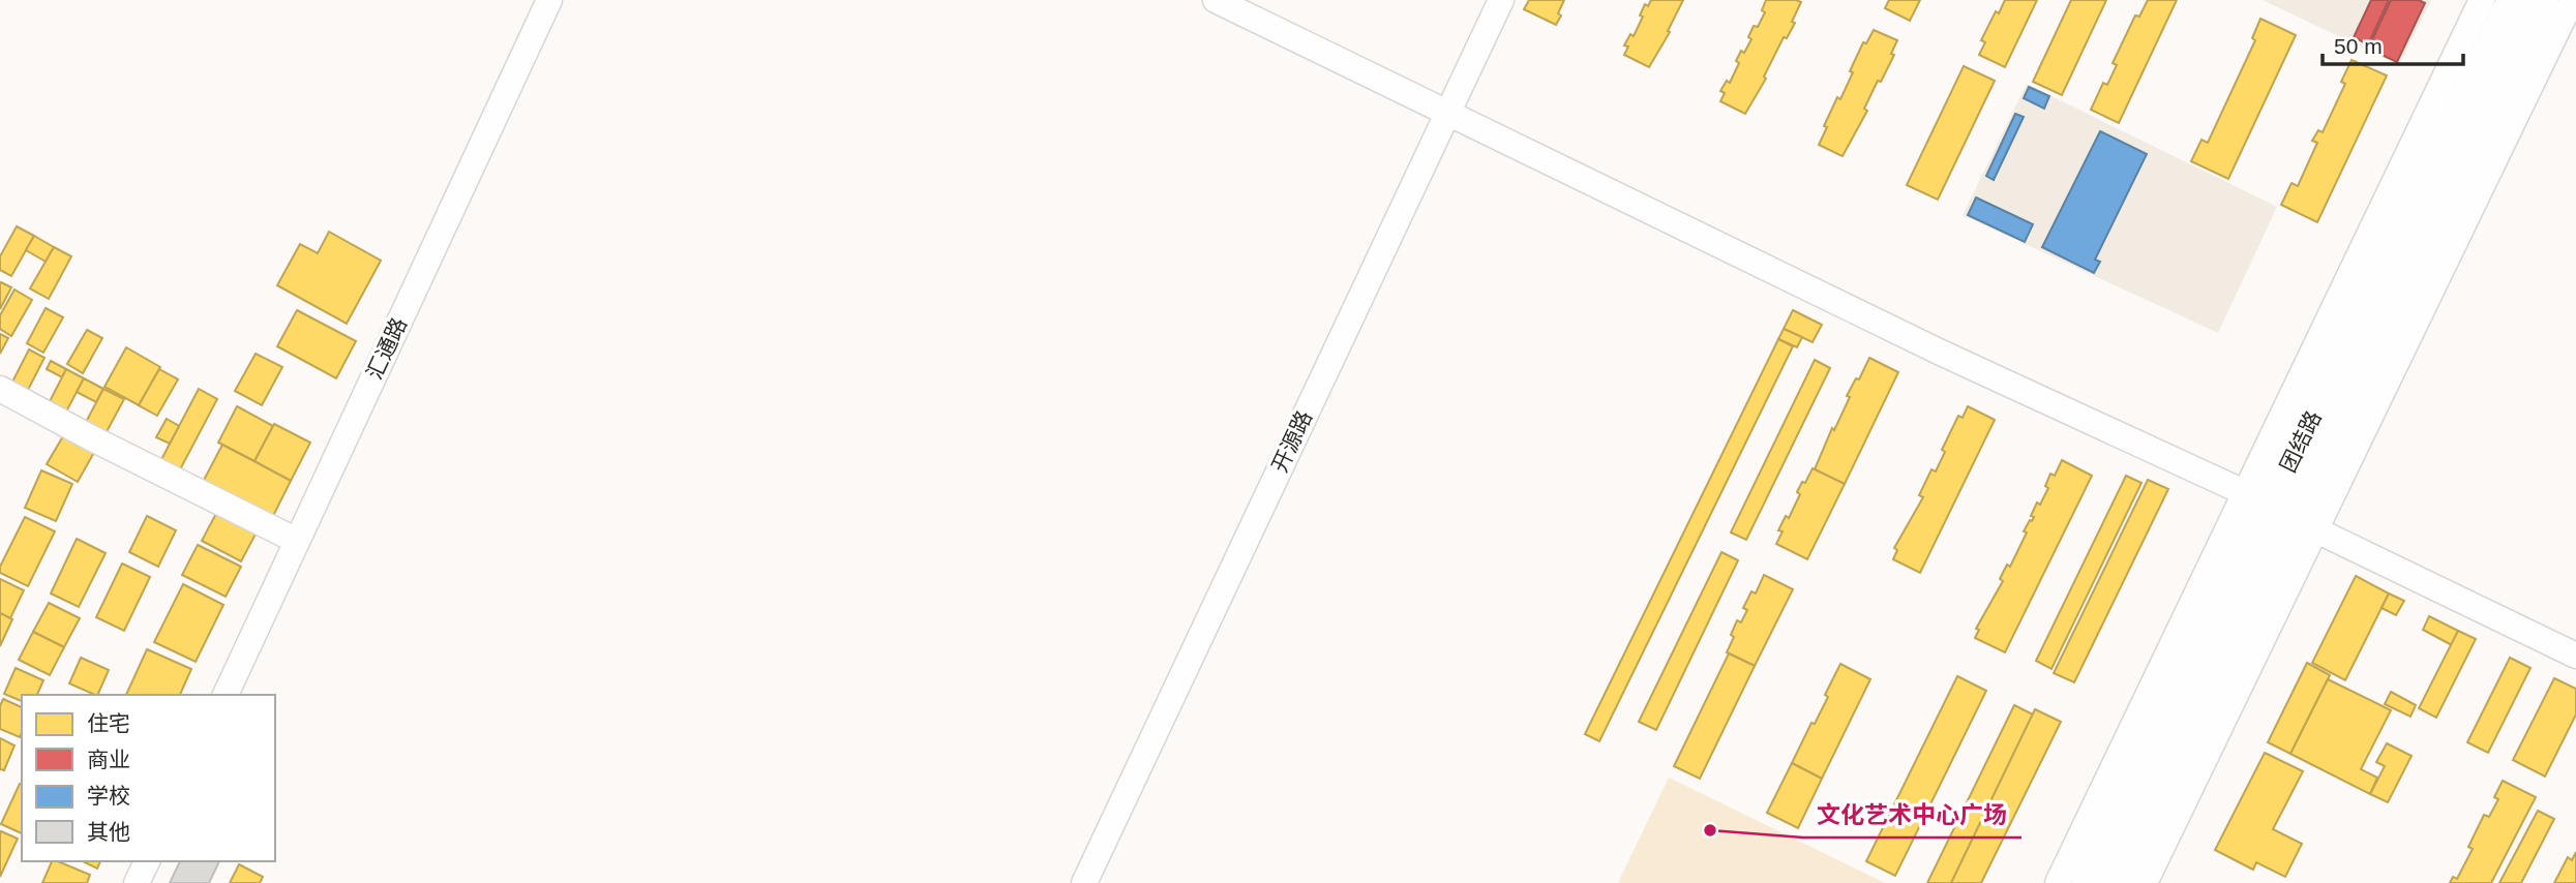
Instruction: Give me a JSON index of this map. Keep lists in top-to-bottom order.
{
  "streets": {
    "main road": ["团结路"],
    "street": ["汇通路", "开源路"]
  },
  "places": ["文化艺术中心广场"],
  "legend": [
    "住宅",
    "商业",
    "学校",
    "其他"
  ],
  "scale_bar": "50 m"
}
